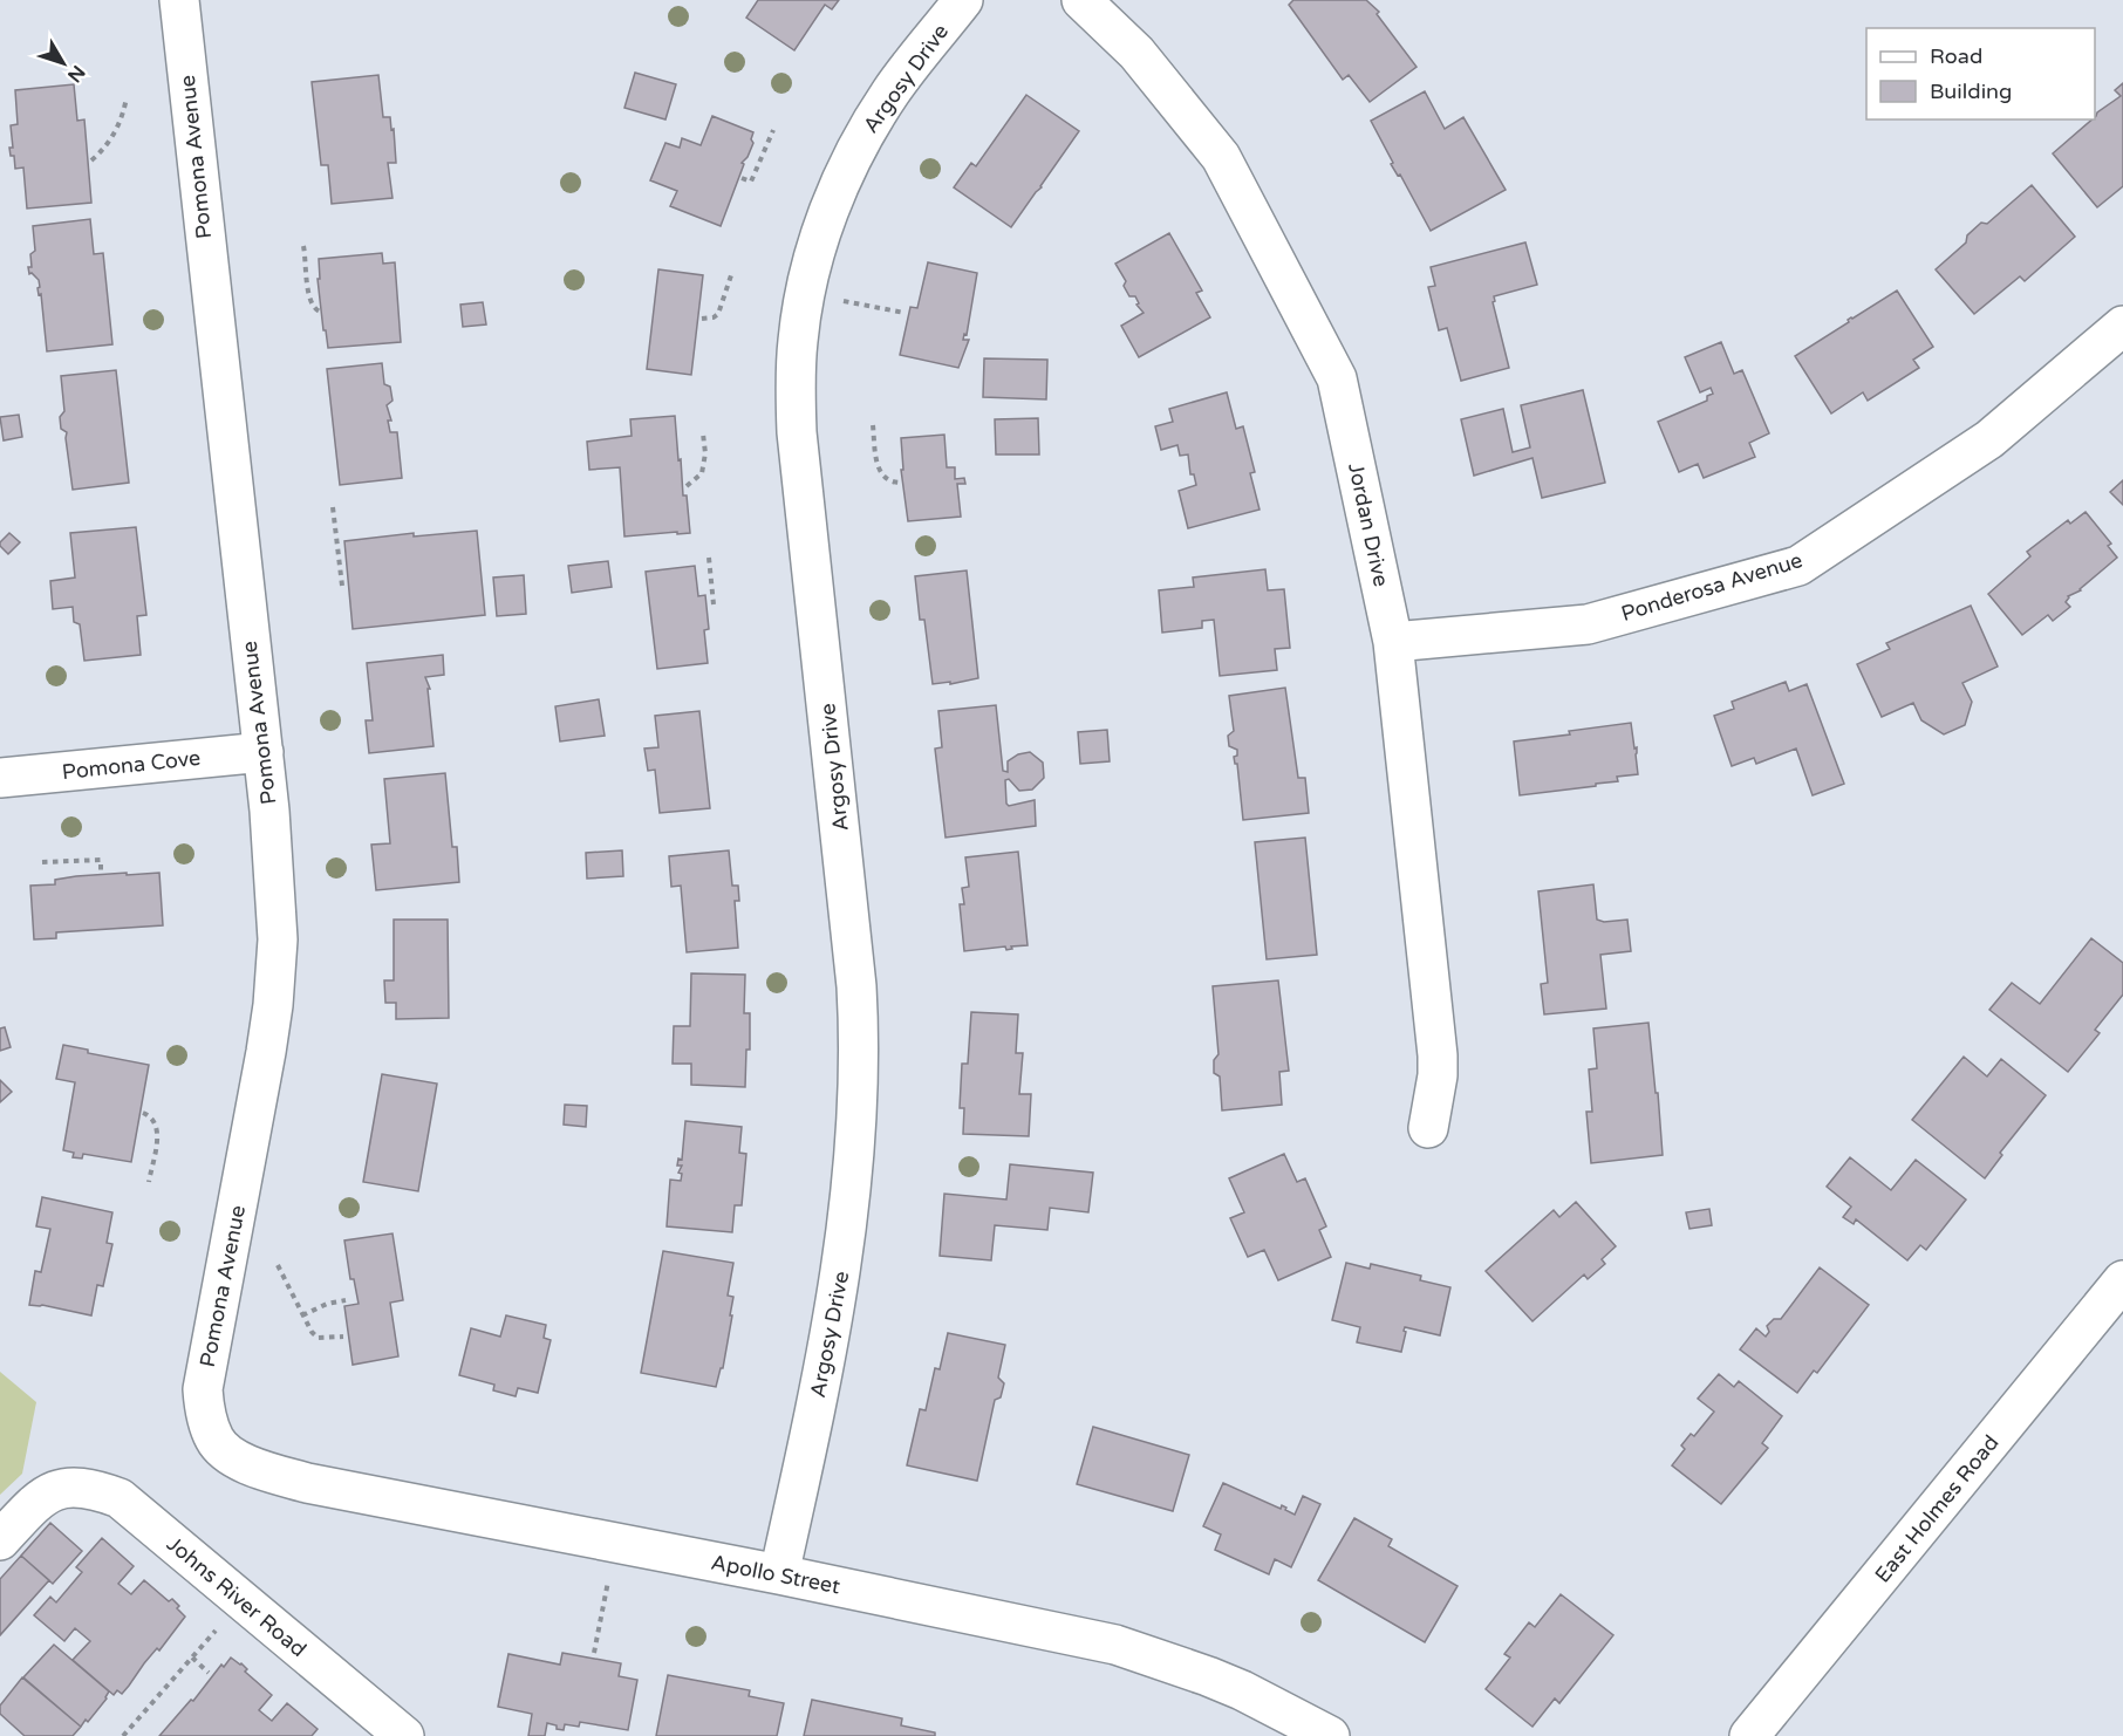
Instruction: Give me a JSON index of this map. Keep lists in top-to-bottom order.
{
  "streets": {
    "street": [
      "Argosy Drive",
      "Pomona Avenue",
      "Jordan Drive",
      "Ponderosa Avenue",
      "Pomona Cove",
      "East Holmes Road",
      "Apollo Street",
      "Johns River Road"
    ]
  },
  "crossings": [
    ["Argosy Drive", "Apollo Street"],
    ["Pomona Avenue", "Pomona Cove"],
    ["Pomona Avenue", "Apollo Street"],
    ["Jordan Drive", "Ponderosa Avenue"]
  ],
  "legend": ["Road", "Building"],
  "north": "bottom right"
}
